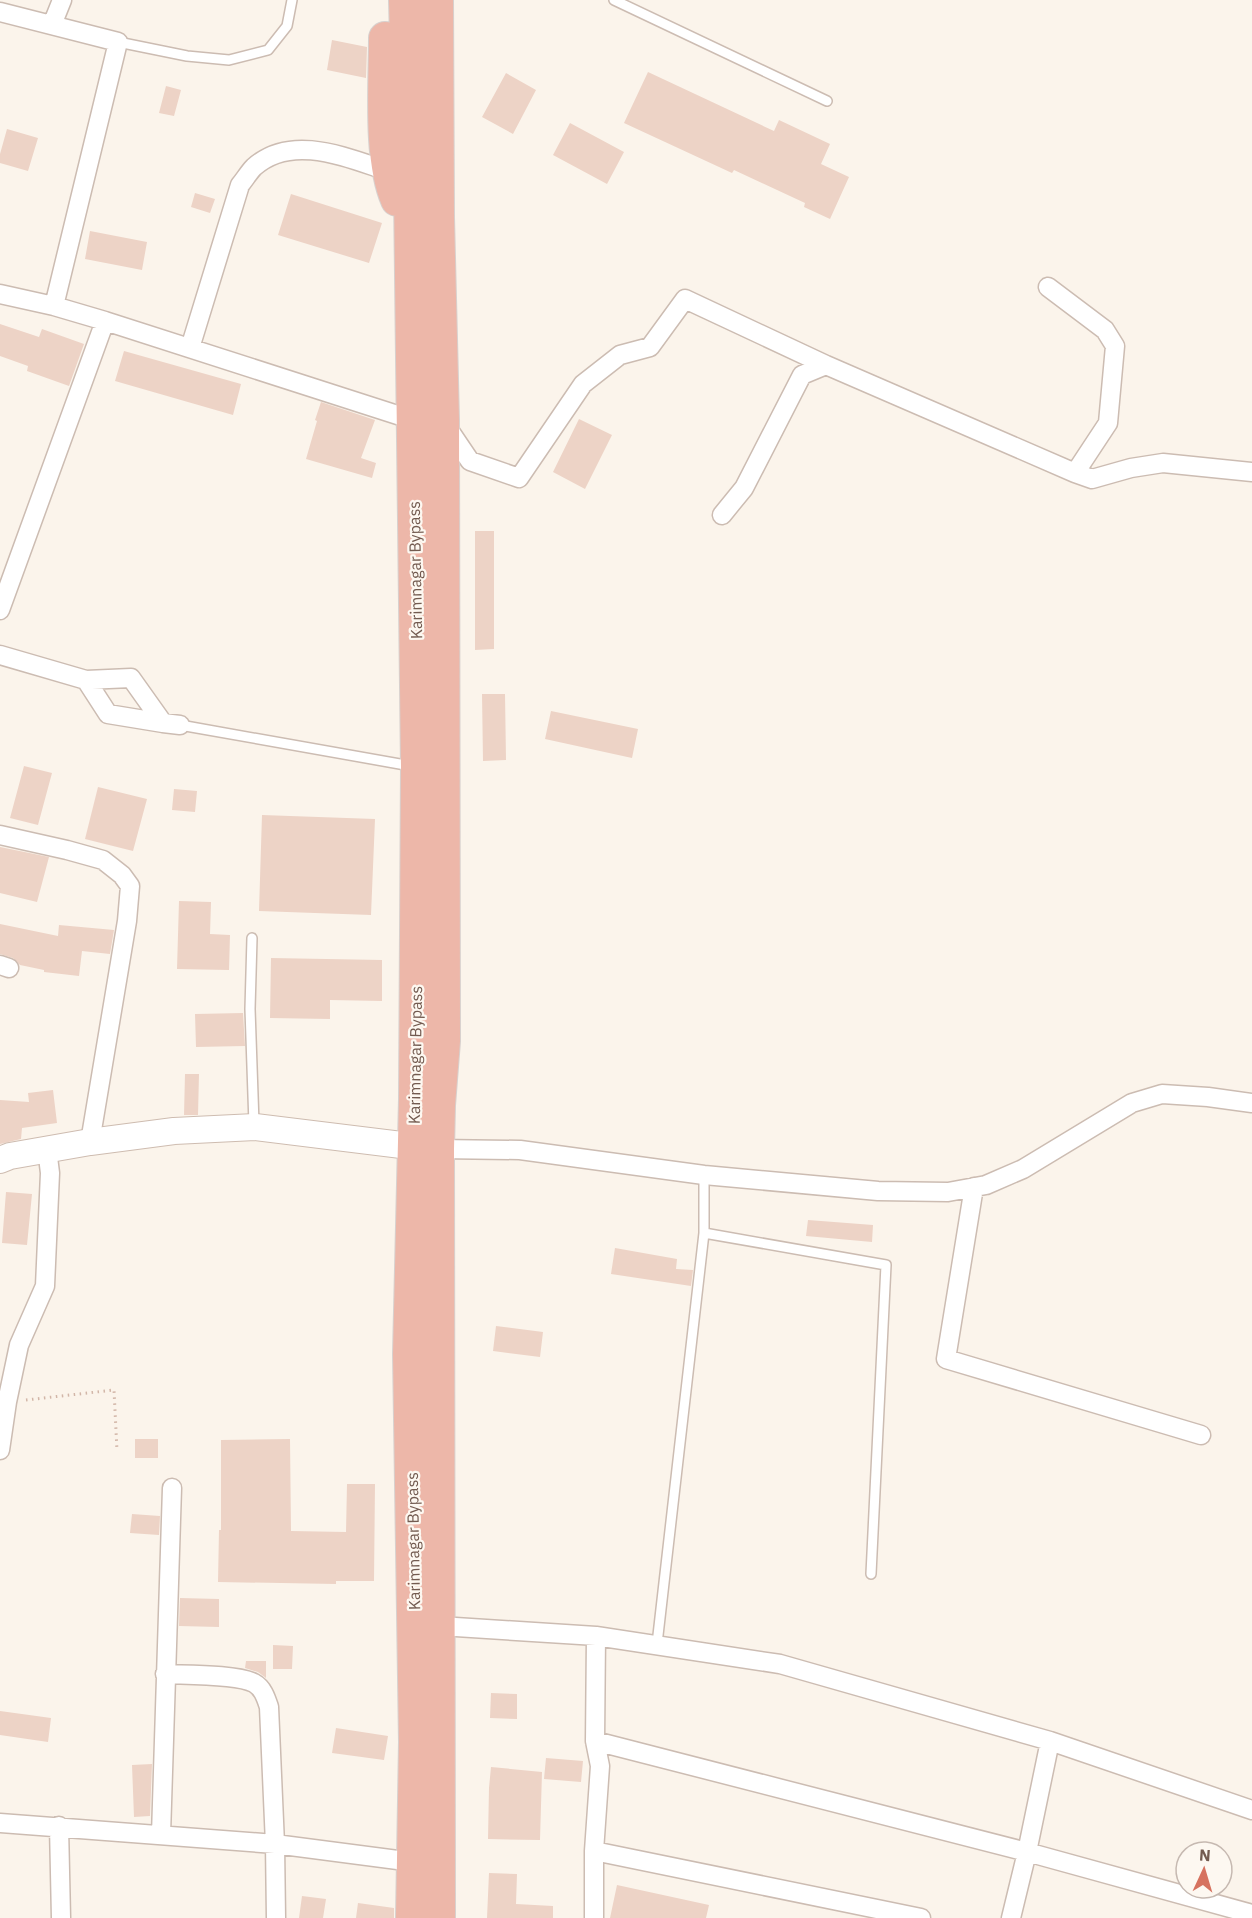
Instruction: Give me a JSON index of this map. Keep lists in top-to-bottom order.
{
  "streets": {
    "highway": ["Karimnagar Bypass"]
  },
  "north": "top"
}
